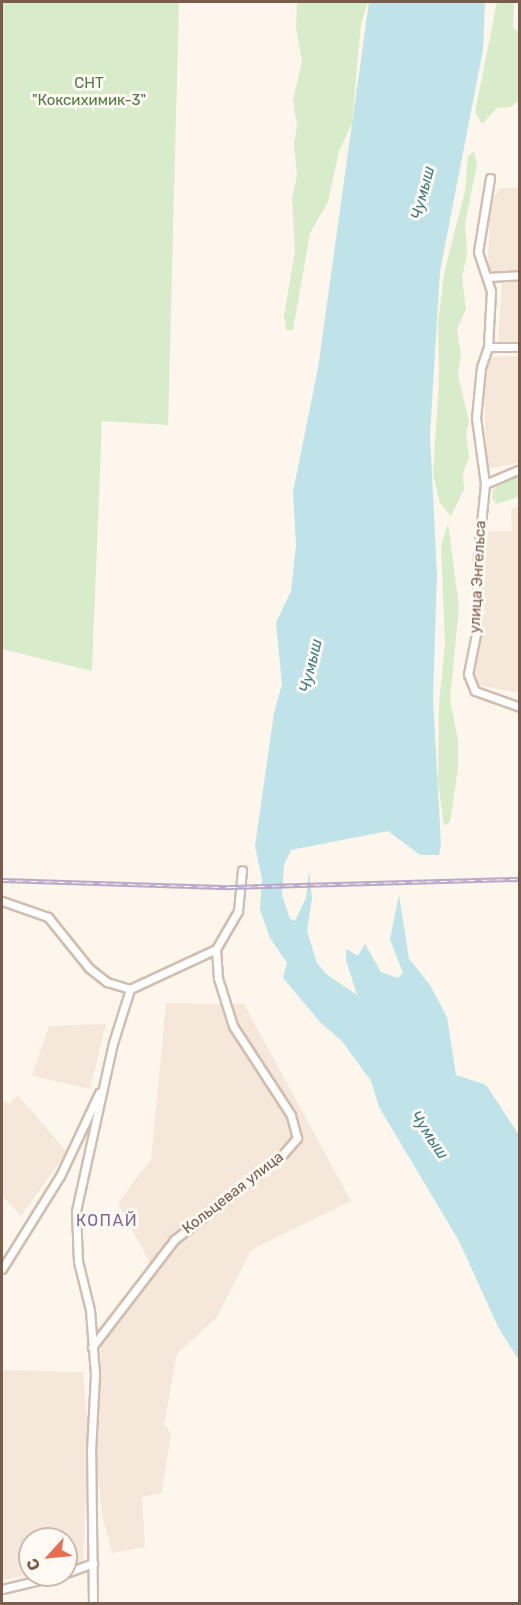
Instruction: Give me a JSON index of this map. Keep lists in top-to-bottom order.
{
  "streets": {
    "street": ["улица Энгельса", "Кольцевая улица"]
  },
  "districts": ["КОПАЙ"],
  "water": ["Чумыш"],
  "parks": ["СНТ \"Коксихимик-3\""],
  "north": "bottom left"
}
